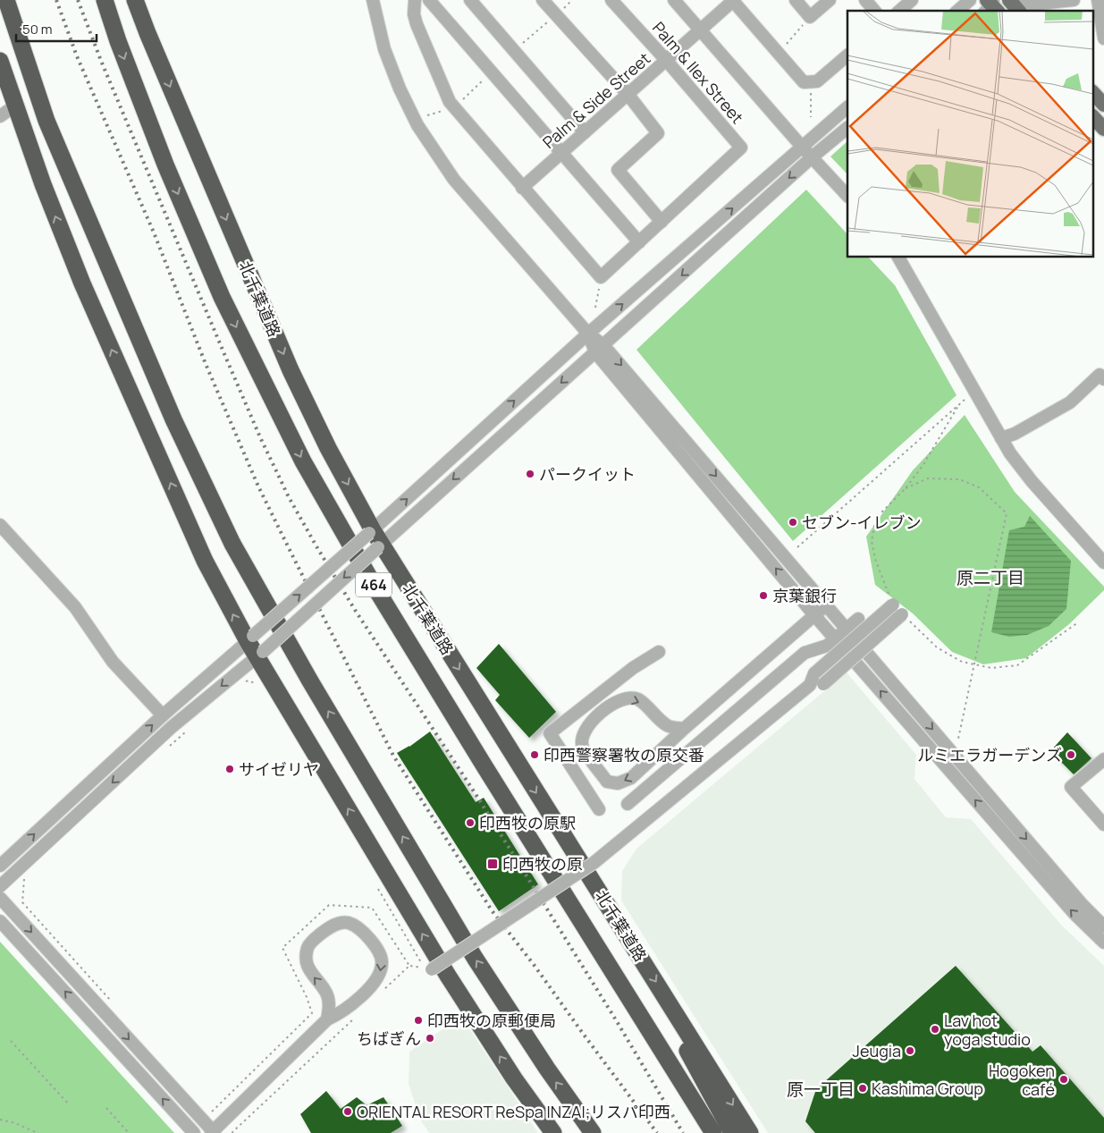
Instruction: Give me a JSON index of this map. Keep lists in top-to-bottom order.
{
  "streets": {
    "highway": ["北千葉道路", "464"],
    "street": ["Palm & Ilex Street", "Palm & Side Street"]
  },
  "crossings": [
    ["Palm & Ilex Street", "Palm & Side Street"]
  ],
  "districts": ["原二丁目", "原一丁目"],
  "places": {
    "other": [
      "パークイット",
      "セブン-イレブン",
      "京葉銀行",
      "印西警察署牧の原交番",
      "ルミエラガーデンズ",
      "サイゼリヤ",
      "印西牧の原駅",
      "印西牧の原郵便局",
      "Lav hot yoga studio",
      "ちばぎん",
      "Jeugia",
      "Hogoken café",
      "Kashima Group",
      "ORIENTAL RESORT ReSpa INZAI;リスパ印西"
    ],
    "transit": ["印西牧の原"]
  },
  "scale_bar": "50 m"
}
